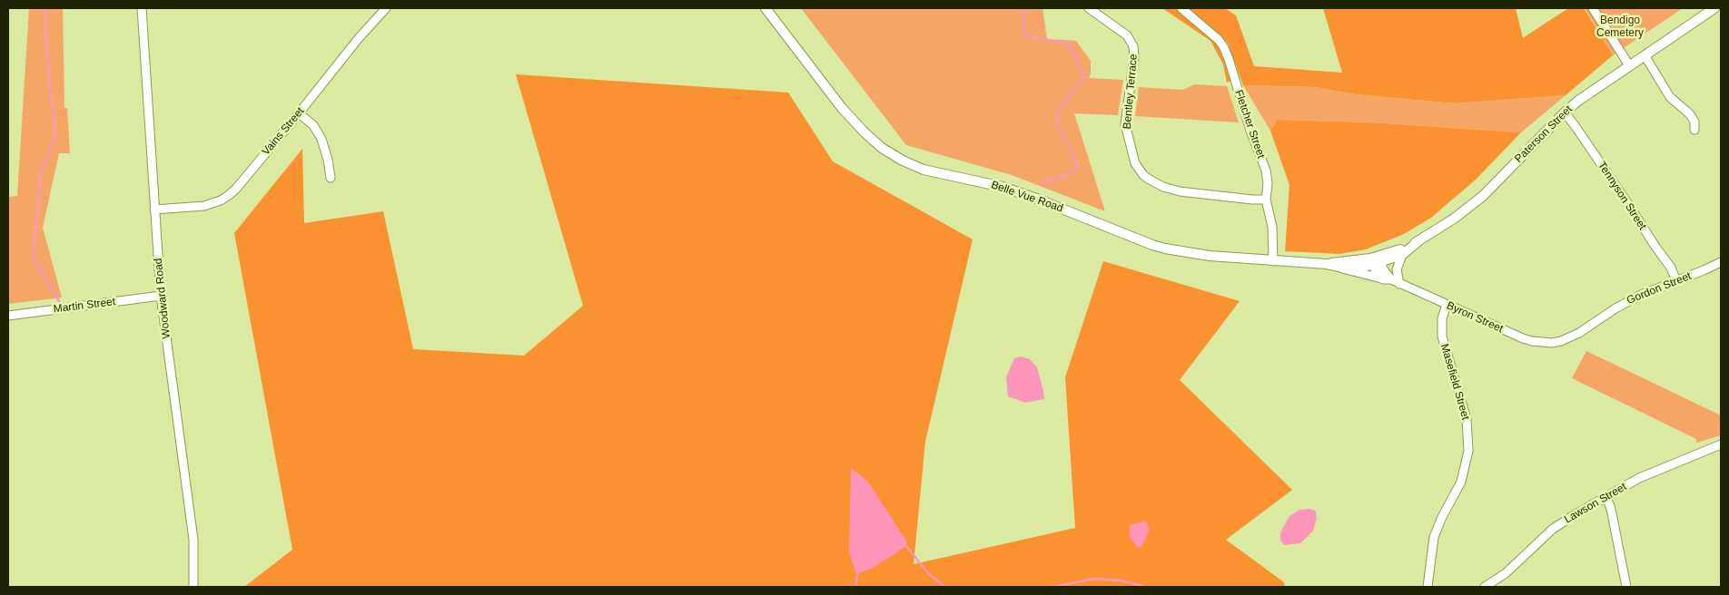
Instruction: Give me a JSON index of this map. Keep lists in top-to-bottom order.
{
  "streets": {
    "street": [
      "Bentley Terrace",
      "Fletcher Street",
      "Vains Street",
      "Paterson Street",
      "Tennyson Street",
      "Belle Vue Road",
      "Gordon Street",
      "Woodward Road",
      "Martin Street",
      "Byron Street",
      "Masefield Street",
      "Lawson Street"
    ]
  },
  "crossings": [
    ["Bentley Terrace", "Fletcher Street"],
    ["Fletcher Street", "Belle Vue Road"],
    ["Vains Street", "Woodward Road"],
    ["Paterson Street", "Tennyson Street"],
    ["Paterson Street", "Belle Vue Road"],
    ["Tennyson Street", "Gordon Street"],
    ["Belle Vue Road", "Byron Street"],
    ["Gordon Street", "Byron Street"],
    ["Woodward Road", "Martin Street"],
    ["Byron Street", "Masefield Street"]
  ],
  "parks": ["Bendigo Cemetery"]
}
